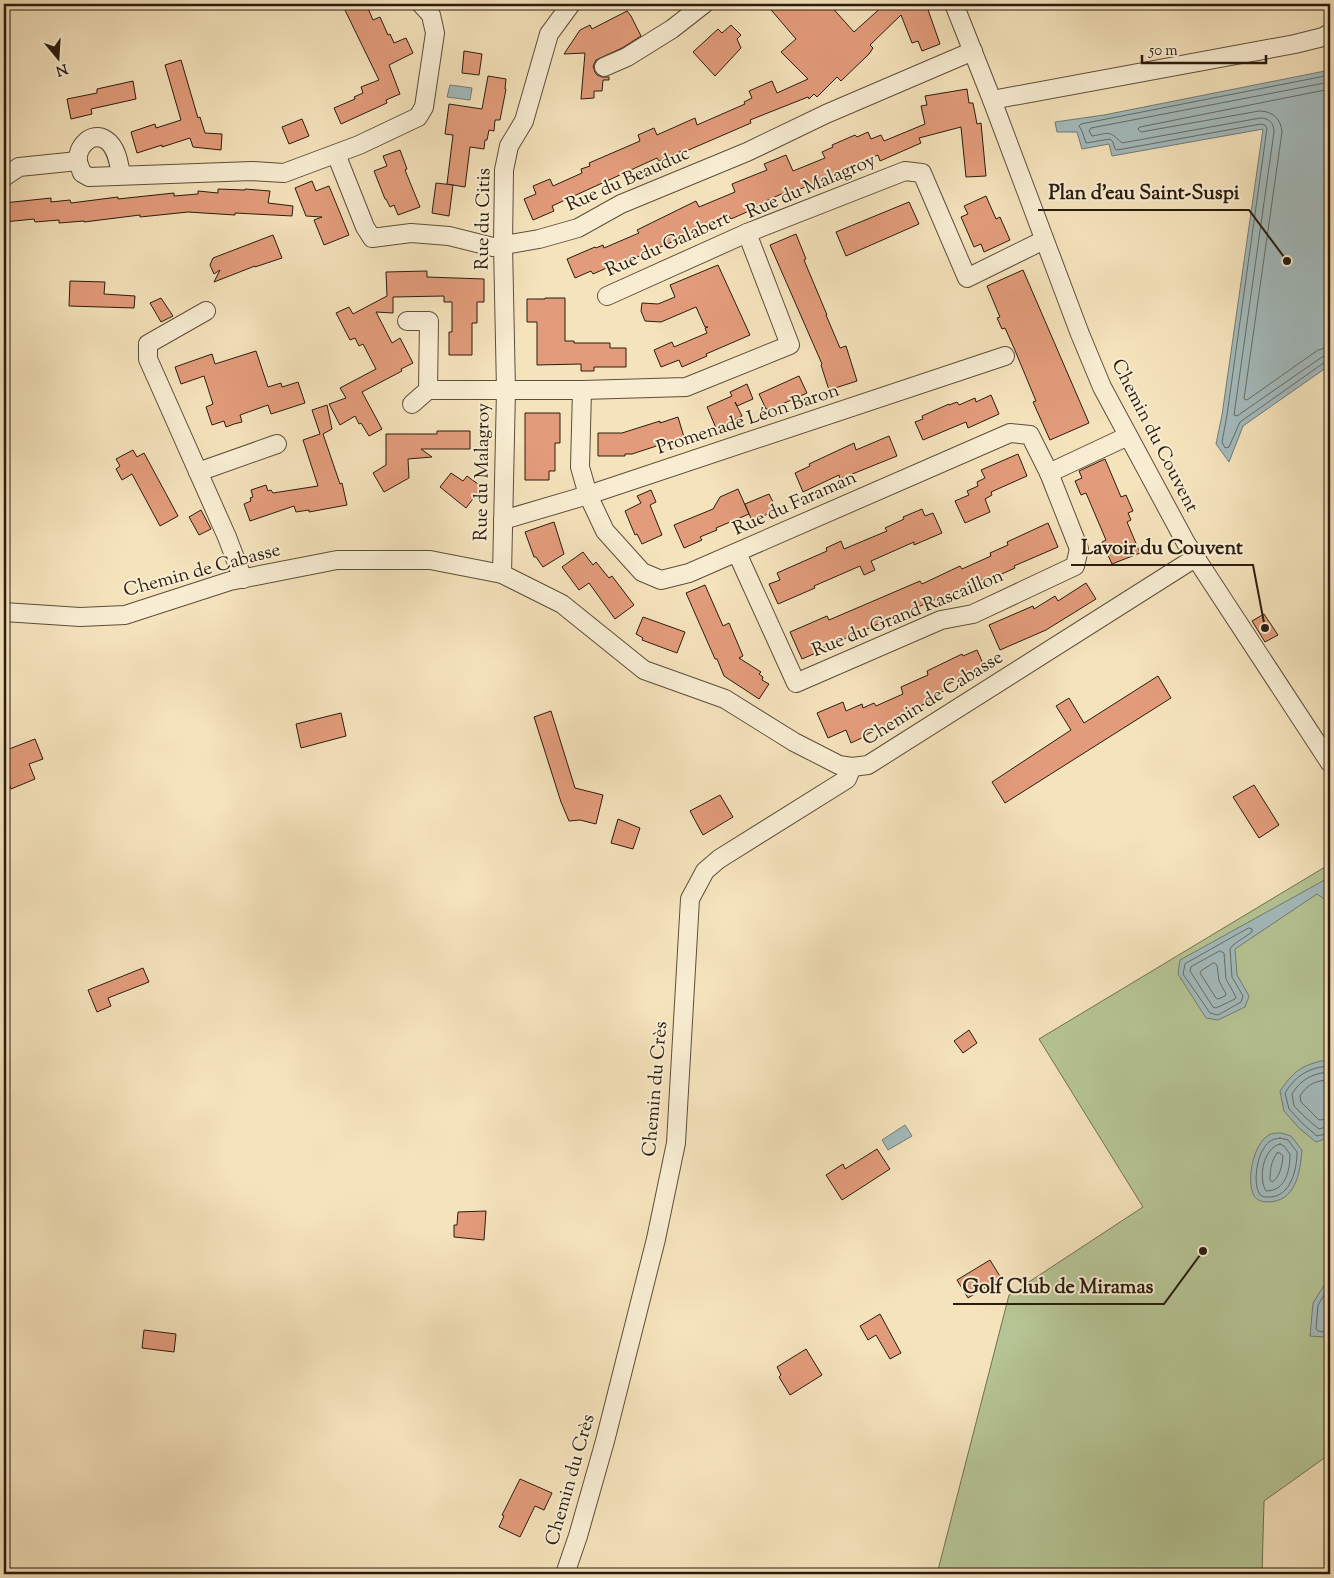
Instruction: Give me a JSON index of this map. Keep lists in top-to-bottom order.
{
  "streets": {
    "street": [
      "Rue du Beauduc",
      "Rue du Malagroy",
      "Rue du Citis",
      "Rue du Galabert",
      "Promenade Léon Baron",
      "Chemin du Couvent",
      "Rue du Faraman",
      "Chemin de Cabasse",
      "Rue du Grand Rascaillon",
      "Chemin du Crès"
    ]
  },
  "crossings": [
    ["Rue du Beauduc", "Rue du Citis"],
    ["Rue du Beauduc", "Chemin du Couvent"],
    ["Rue du Malagroy", "Rue du Citis"],
    ["Rue du Malagroy", "Rue du Galabert"],
    ["Rue du Malagroy", "Promenade Léon Baron"],
    ["Rue du Malagroy", "Chemin du Couvent"],
    ["Rue du Malagroy", "Rue du Faraman"],
    ["Rue du Malagroy", "Chemin de Cabasse"],
    ["Promenade Léon Baron", "Rue du Faraman"],
    ["Chemin du Couvent", "Chemin de Cabasse"],
    ["Rue du Faraman", "Rue du Grand Rascaillon"],
    ["Chemin de Cabasse", "Chemin du Crès"]
  ],
  "places": ["Plan d'eau Saint-Suspi", "Lavoir du Couvent", "Golf Club de Miramas"],
  "scale_bar": "50 m",
  "north": "bottom"
}
